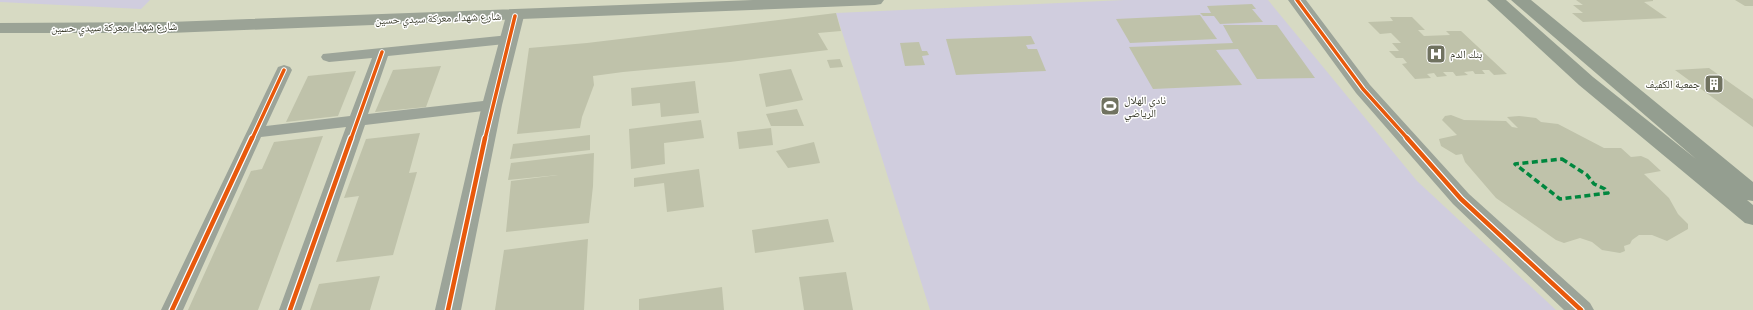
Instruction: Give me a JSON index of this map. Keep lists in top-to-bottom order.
{
  "streets": {
    "main road": ["شارع شهداء معركة سيدي حسين"]
  },
  "places": {
    "hospital": ["بنك الدم"],
    "building": ["جمعية الكفيف"],
    "sports": ["نادي الهلال الرياضي"]
  }
}
